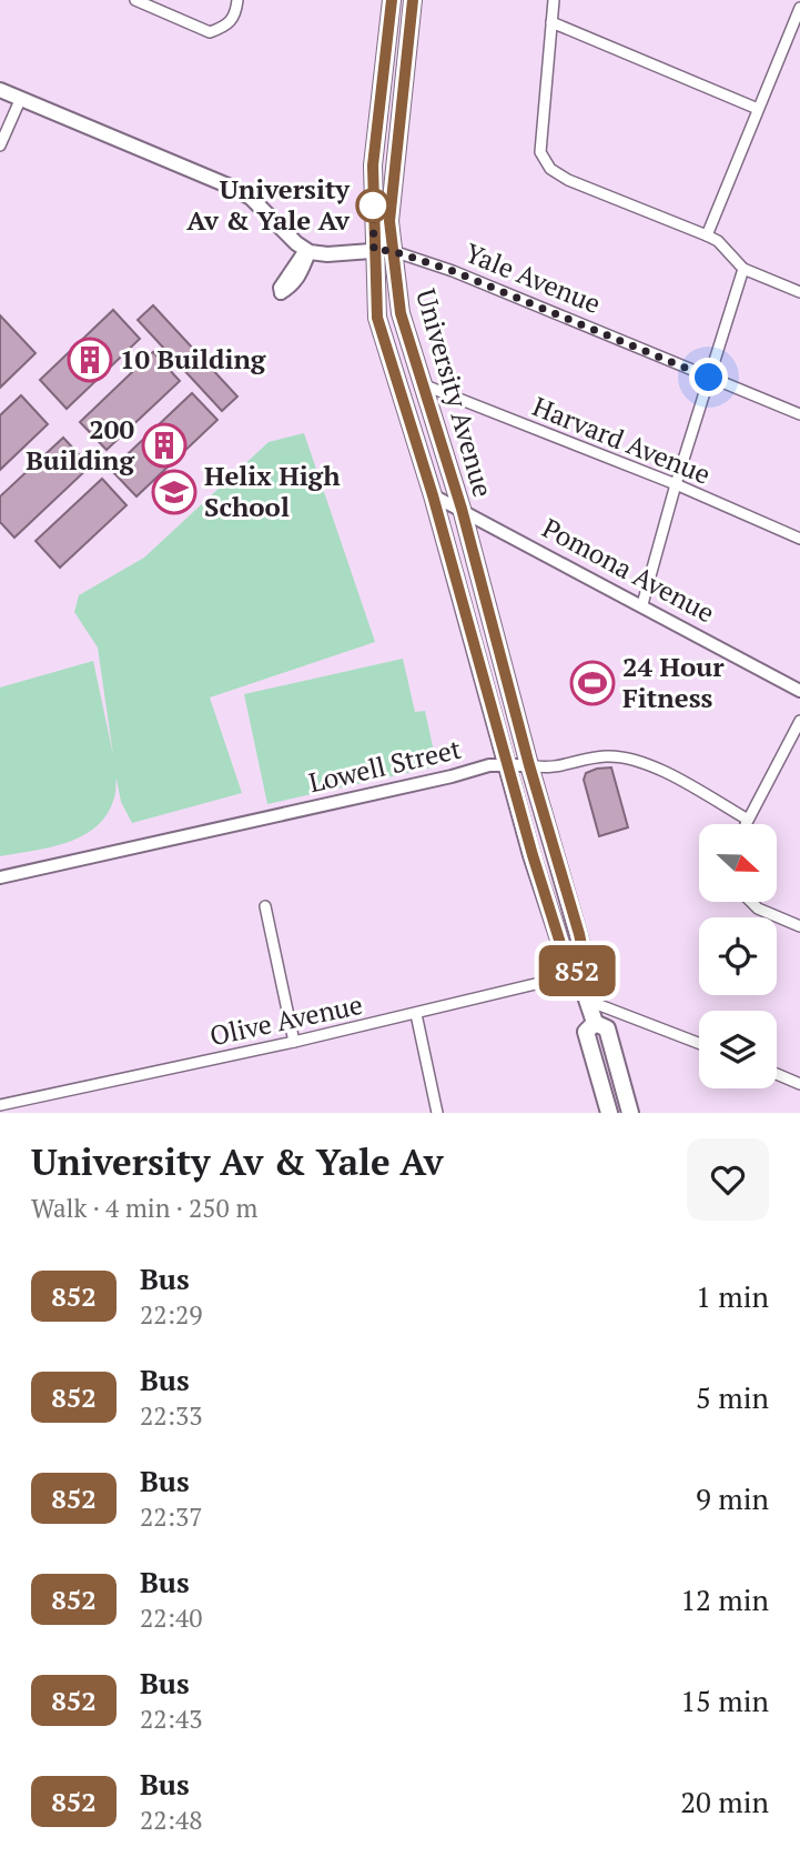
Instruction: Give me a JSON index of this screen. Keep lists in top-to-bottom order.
{
  "streets": {
    "main road": ["Yale Avenue", "University Avenue"],
    "street": [
      "Harvard Avenue",
      "Pomona Avenue",
      "Lowell Street",
      "Olive Avenue"
    ]
  },
  "crossings": [
    ["Yale Avenue", "University Avenue"],
    ["University Avenue", "Harvard Avenue"],
    ["University Avenue", "Pomona Avenue"],
    ["University Avenue", "Lowell Street"],
    ["University Avenue", "Olive Avenue"]
  ],
  "places": {
    "other": ["University Av & Yale Av"],
    "building": ["10 Building", "200 Building"],
    "school or university": ["Helix High School"],
    "sports": ["24 Hour Fitness"]
  },
  "lines": ["bus line 852"],
  "north": "right",
  "page": {
    "on_map": "852",
    "heading": ["University Av & Yale Av", "Walk · 4 min · 250 m"],
    "list": [
      {
        "mark": "852",
        "name": "Bus",
        "note": "22:29",
        "value": "1 min"
      },
      {
        "mark": "852",
        "name": "Bus",
        "note": "22:33",
        "value": "5 min"
      },
      {
        "mark": "852",
        "name": "Bus",
        "note": "22:37",
        "value": "9 min"
      },
      {
        "mark": "852",
        "name": "Bus",
        "note": "22:40",
        "value": "12 min"
      },
      {
        "mark": "852",
        "name": "Bus",
        "note": "22:43",
        "value": "15 min"
      },
      {
        "mark": "852",
        "name": "Bus",
        "note": "22:48",
        "value": "20 min"
      }
    ]
  }
}
